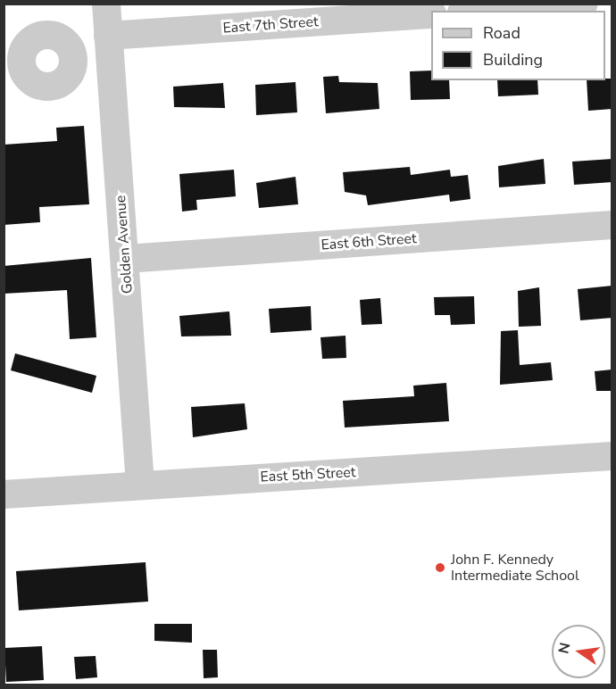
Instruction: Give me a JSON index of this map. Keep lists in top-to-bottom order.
{
  "streets": {
    "street": [
      "East 7th Street",
      "East 6th Street",
      "Golden Avenue",
      "East 5th Street"
    ]
  },
  "crossings": [
    ["East 7th Street", "Golden Avenue"],
    ["East 6th Street", "Golden Avenue"],
    ["Golden Avenue", "East 5th Street"]
  ],
  "places": ["John F. Kennedy Intermediate School"],
  "legend": ["Road", "Building"],
  "north": "left"
}
